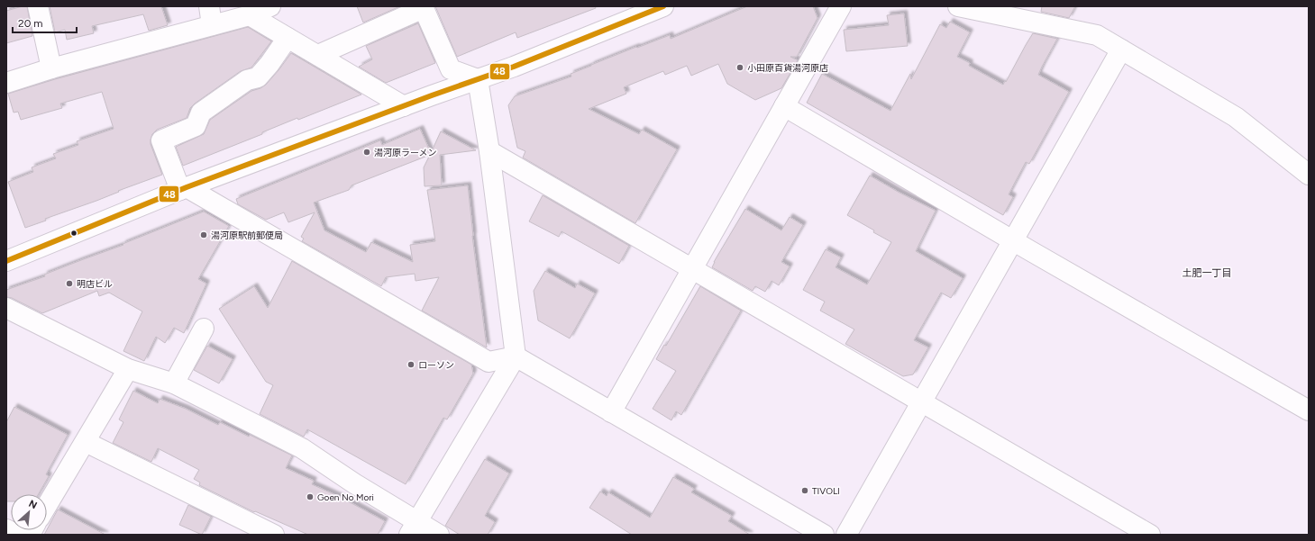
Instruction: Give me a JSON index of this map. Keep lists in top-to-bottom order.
{
  "districts": ["土肥一丁目"],
  "places": [
    "小田原百貨湯河原店",
    "湯河原ラーメン",
    "湯河原駅前郵便局",
    "明店ビル",
    "ローソン",
    "TIVOLI",
    "Goen No Mori"
  ],
  "lines": ["transit line 48"],
  "scale_bar": "20 m",
  "north": "top right"
}
